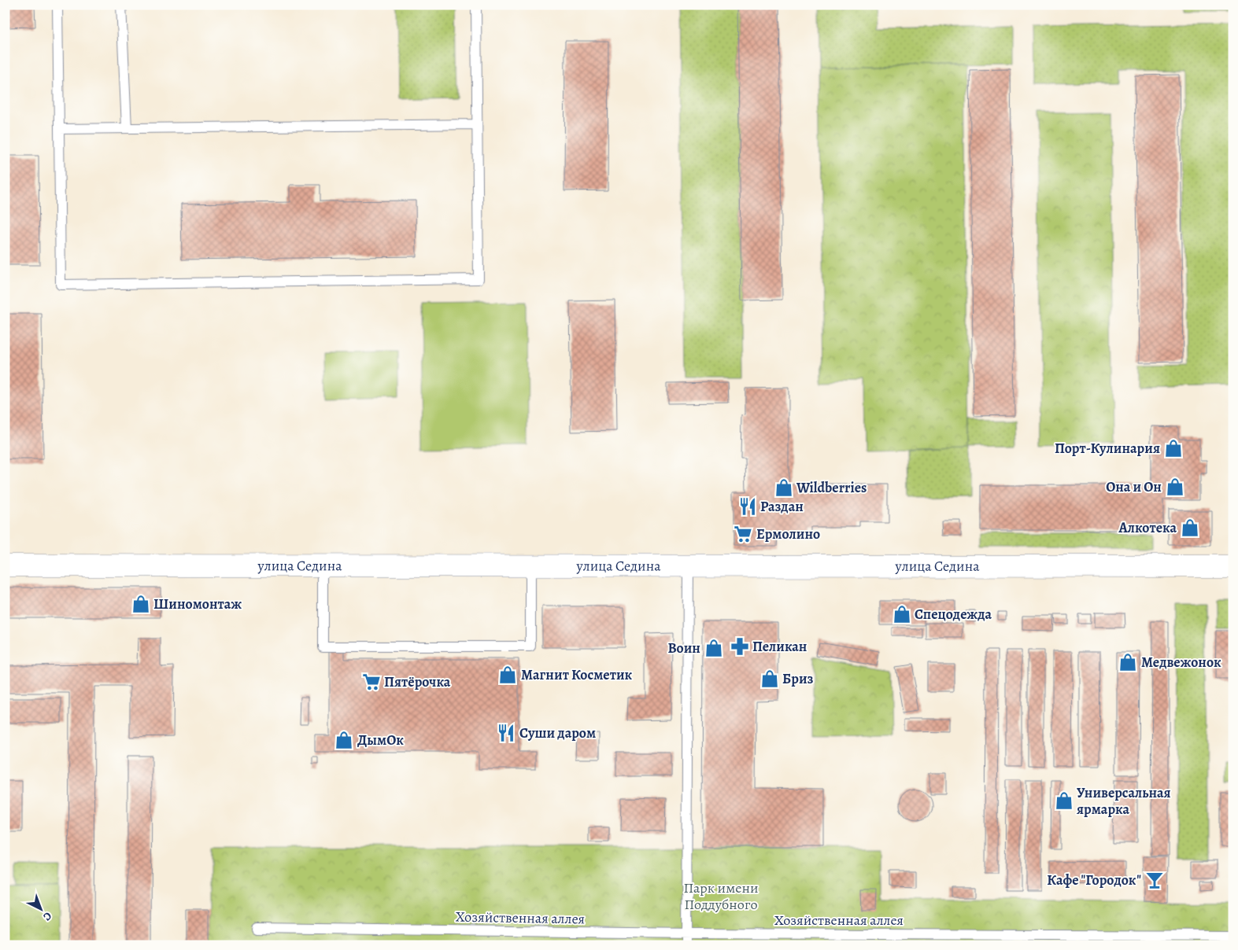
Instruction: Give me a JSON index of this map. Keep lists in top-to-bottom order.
{
  "streets": {
    "street": ["улица Седина"],
    "lane": ["Хозяйственная аллея"]
  },
  "parks": ["Парк имени Поддубного"],
  "places": {
    "shop": [
      "Порт-Кулинария",
      "Она и Он",
      "Wildberries",
      "Алкотека",
      "Шиномонтаж",
      "Спецодежда",
      "Воин",
      "Медвежонок",
      "Магнит Косметик",
      "Бриз",
      "ДымОк",
      "Универсальная ярмарка"
    ],
    "restaurant": ["Раздан", "Суши даром"],
    "supermarket": ["Ермолино", "Пятёрочка"],
    "pharmacy": ["Пеликан"],
    "bar": ["Кафе \"Городок\""]
  },
  "north": "bottom right"
}
